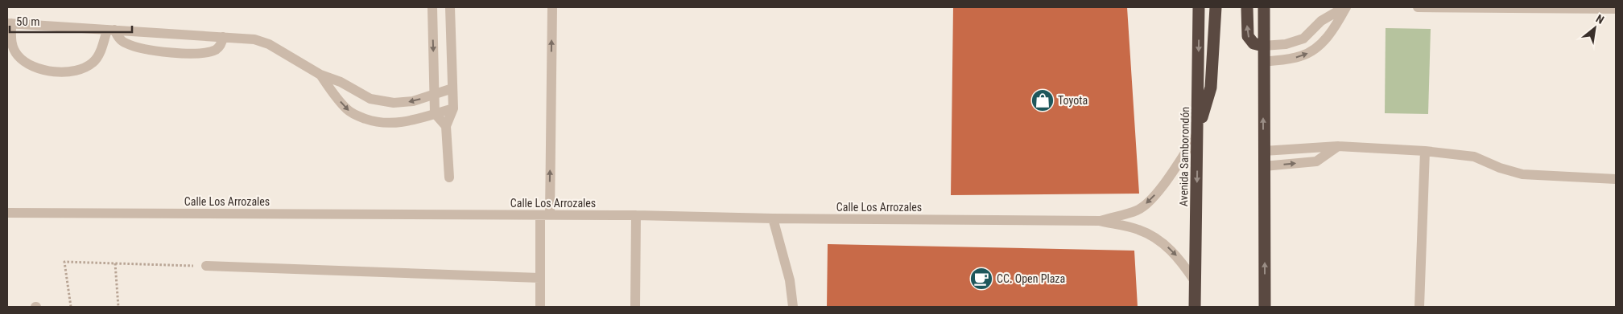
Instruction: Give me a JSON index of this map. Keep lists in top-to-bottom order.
{
  "streets": {
    "highway": ["Avenida Samborondón"],
    "street": ["Calle Los Arrozales"]
  },
  "crossings": [
    ["Avenida Samborondón", "Calle Los Arrozales"]
  ],
  "places": {
    "shop": ["Toyota"],
    "cafe": ["CC. Open Plaza"]
  },
  "scale_bar": "50 m",
  "north": "top right"
}
